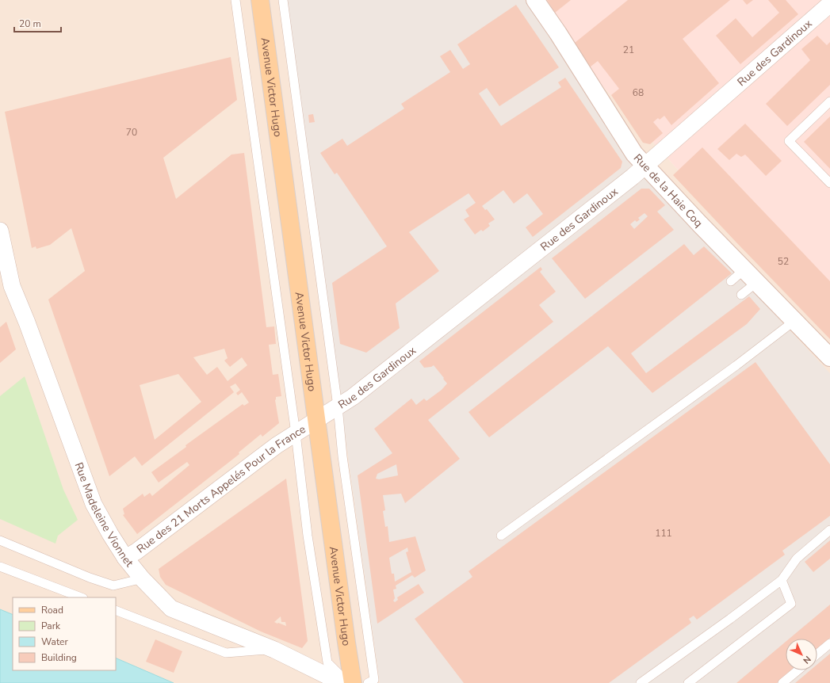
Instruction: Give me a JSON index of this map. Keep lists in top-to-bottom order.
{
  "streets": {
    "main road": ["Avenue Victor Hugo", "Rue de la Haie Coq"],
    "street": ["Rue des Gardinoux", "Rue des 21 Morts Appelés Pour la France", "Rue Madeleine Vionnet"]
  },
  "crossings": [
    ["Rue des Gardinoux", "Avenue Victor Hugo"],
    ["Rue des Gardinoux", "Rue de la Haie Coq"],
    ["Rue des Gardinoux", "Rue des 21 Morts Appelés Pour la France"],
    ["Avenue Victor Hugo", "Rue des 21 Morts Appelés Pour la France"],
    ["Rue des 21 Morts Appelés Pour la France", "Rue Madeleine Vionnet"]
  ],
  "house_numbers": [
    "21",
    "68",
    "70",
    "52",
    "111"
  ],
  "legend": [
    "Road",
    "Park",
    "Water",
    "Building"
  ],
  "scale_bar": "20 m",
  "north": "bottom right"
}
